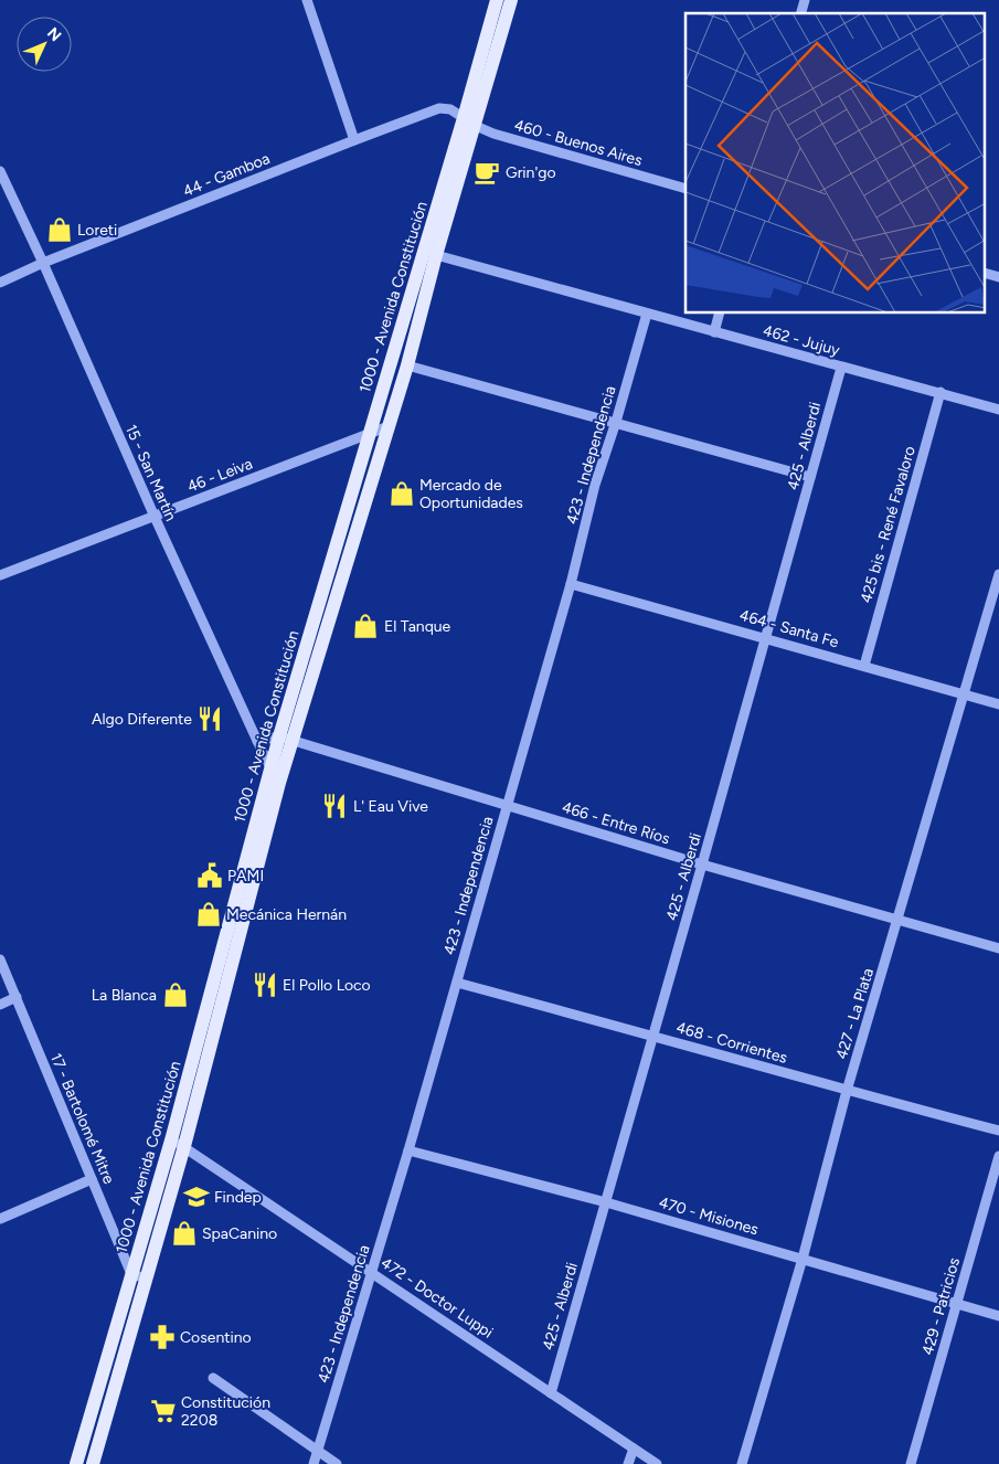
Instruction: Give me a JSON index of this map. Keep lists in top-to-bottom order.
{
  "streets": {
    "main road": ["1000 - Avenida Constitución"],
    "street": [
      "460 - Buenos Aires",
      "44 - Gamboa",
      "462 - Jujuy",
      "425 - Alberdi",
      "423 - Independencia",
      "15 - San Martín",
      "46 - Leiva",
      "425 bis - René Favaloro",
      "464 - Santa Fe",
      "466 - Entre Ríos",
      "427 - La Plata",
      "468 - Corrientes",
      "17 - Bartolomé Mitre",
      "470 - Misiones",
      "472 - Doctor Luppi",
      "429 - Patricios"
    ]
  },
  "crossings": [
    ["460 - Buenos Aires", "44 - Gamboa"],
    ["460 - Buenos Aires", "1000 - Avenida Constitución"],
    ["44 - Gamboa", "1000 - Avenida Constitución"],
    ["44 - Gamboa", "15 - San Martín"],
    ["1000 - Avenida Constitución", "462 - Jujuy"],
    ["1000 - Avenida Constitución", "15 - San Martín"],
    ["1000 - Avenida Constitución", "46 - Leiva"],
    ["1000 - Avenida Constitución", "466 - Entre Ríos"],
    ["1000 - Avenida Constitución", "17 - Bartolomé Mitre"],
    ["1000 - Avenida Constitución", "472 - Doctor Luppi"],
    ["462 - Jujuy", "425 - Alberdi"],
    ["462 - Jujuy", "423 - Independencia"],
    ["462 - Jujuy", "425 bis - René Favaloro"],
    ["425 - Alberdi", "464 - Santa Fe"],
    ["425 - Alberdi", "466 - Entre Ríos"],
    ["425 - Alberdi", "468 - Corrientes"],
    ["425 - Alberdi", "470 - Misiones"],
    ["425 - Alberdi", "472 - Doctor Luppi"],
    ["423 - Independencia", "464 - Santa Fe"],
    ["423 - Independencia", "466 - Entre Ríos"],
    ["423 - Independencia", "468 - Corrientes"],
    ["423 - Independencia", "470 - Misiones"],
    ["423 - Independencia", "472 - Doctor Luppi"],
    ["15 - San Martín", "46 - Leiva"],
    ["15 - San Martín", "466 - Entre Ríos"],
    ["425 bis - René Favaloro", "464 - Santa Fe"],
    ["464 - Santa Fe", "427 - La Plata"],
    ["466 - Entre Ríos", "427 - La Plata"],
    ["427 - La Plata", "468 - Corrientes"],
    ["427 - La Plata", "470 - Misiones"],
    ["470 - Misiones", "429 - Patricios"]
  ],
  "places": {
    "cafe": ["Grin'go"],
    "shop": [
      "Loreti",
      "Mercado de Oportunidades",
      "El Tanque",
      "Mecánica Hernán",
      "La Blanca",
      "SpaCanino"
    ],
    "restaurant": ["Algo Diferente", "L' Eau Vive", "El Pollo Loco"],
    "public building": ["PAMI"],
    "school or university": ["Findep"],
    "pharmacy": ["Cosentino"],
    "supermarket": ["Constitución 2208"]
  },
  "north": "top right"
}
